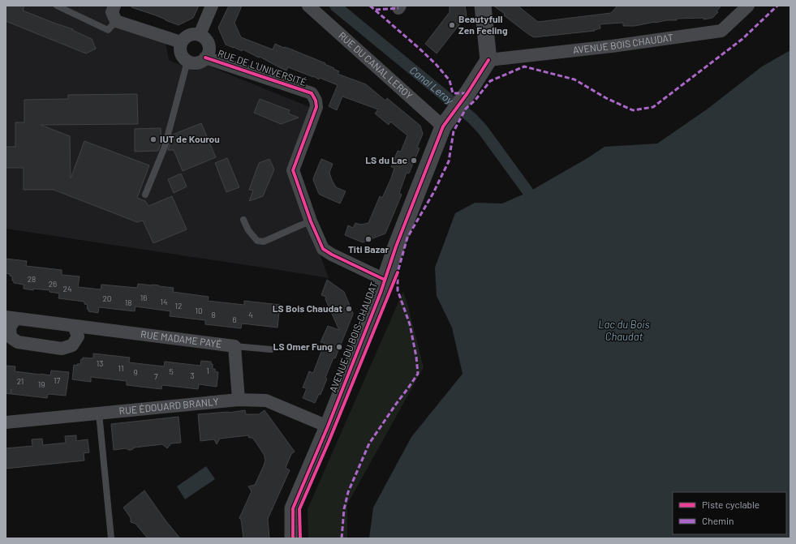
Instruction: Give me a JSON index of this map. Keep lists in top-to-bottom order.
{
  "streets": {
    "street": [
      "AVENUE BOIS CHAUDAT",
      "RUE DU CANAL LEROY",
      "RUE DE L'UNIVERSITÉ",
      "AVENUE DU BOIS-CHAUDAT",
      "RUE MADAME PAYÉ",
      "RUE ÉDOUARD BRANLY"
    ]
  },
  "crossings": [
    ["AVENUE BOIS CHAUDAT", "AVENUE DU BOIS-CHAUDAT"],
    ["RUE DU CANAL LEROY", "AVENUE DU BOIS-CHAUDAT"],
    ["RUE DE L'UNIVERSITÉ", "AVENUE DU BOIS-CHAUDAT"],
    ["AVENUE DU BOIS-CHAUDAT", "RUE ÉDOUARD BRANLY"],
    ["RUE MADAME PAYÉ", "RUE ÉDOUARD BRANLY"]
  ],
  "water": ["Canal Leroy", "Lac du Bois Chaudat"],
  "places": [
    "Beautyfull Zen Feeling",
    "IUT de Kourou",
    "LS du Lac",
    "Titi Bazar",
    "LS Bois Chaudat",
    "LS Omer Fung"
  ],
  "house_numbers": [
    "28",
    "26",
    "24",
    "16",
    "20",
    "14",
    "18",
    "12",
    "10",
    "8",
    "4",
    "6",
    "13",
    "11",
    "1",
    "5",
    "9",
    "3",
    "7",
    "17",
    "21",
    "19"
  ],
  "legend": ["Piste cyclable", "Chemin"]
}
